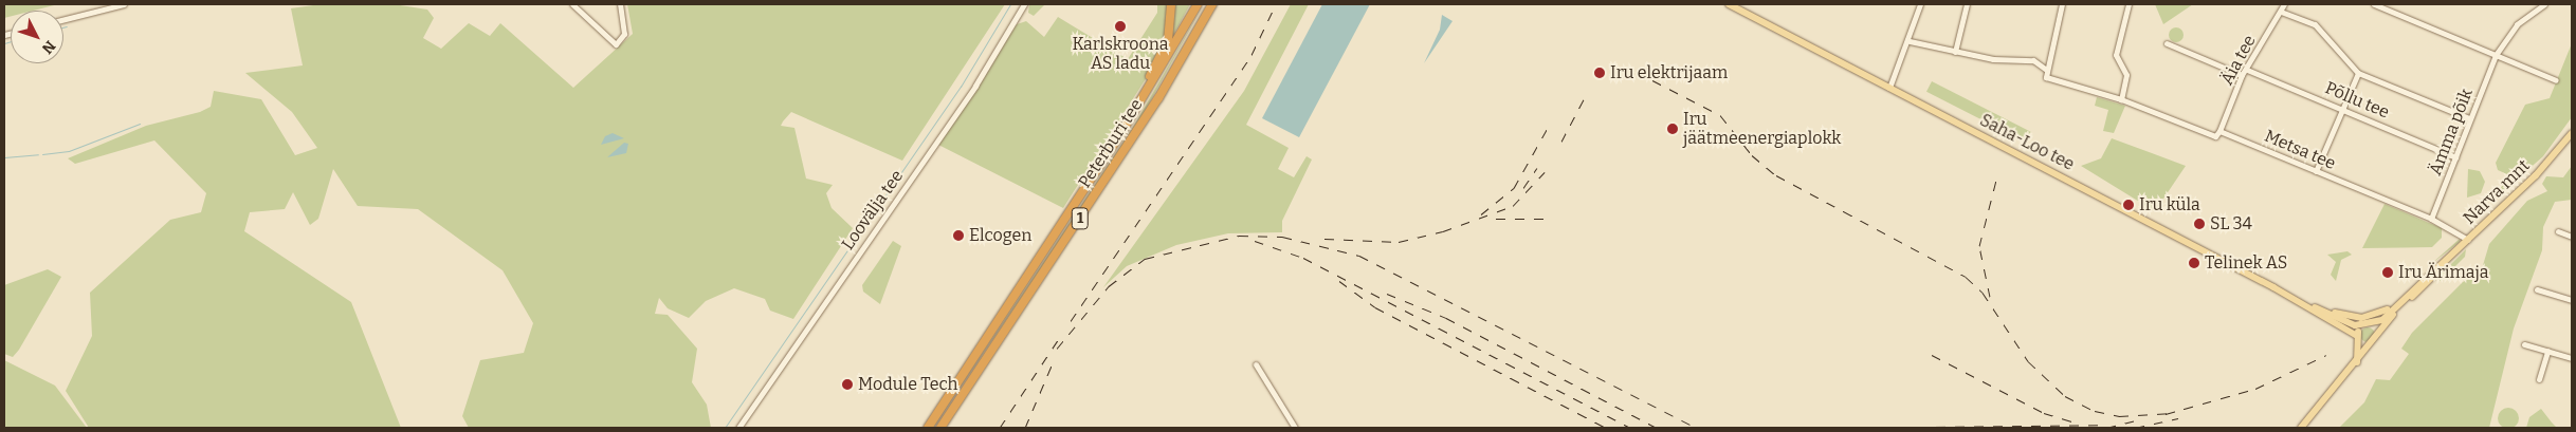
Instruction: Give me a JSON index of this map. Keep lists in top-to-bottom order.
{
  "streets": {
    "highway": ["Peterburi tee", "1"],
    "main road": ["Saha-Loo tee", "Narva mnt"],
    "street": [
      "Äia tee",
      "Põllu tee",
      "Ämma põik",
      "Metsa tee",
      "Loovälja tee"
    ]
  },
  "crossings": [
    ["Äia tee", "Põllu tee"],
    ["Äia tee", "Metsa tee"],
    ["Põllu tee", "Ämma põik"],
    ["Ämma põik", "Metsa tee"],
    ["Saha-Loo tee", "Narva mnt"],
    ["Metsa tee", "Narva mnt"]
  ],
  "places": [
    "Karlskroona AS ladu",
    "Iru elektrijaam",
    "Iru jäätmeenergiaplokk",
    "Iru küla",
    "SL 34",
    "Elcogen",
    "Telinek AS",
    "Iru Ärimaja",
    "Module Tech"
  ],
  "north": "bottom right"
}
